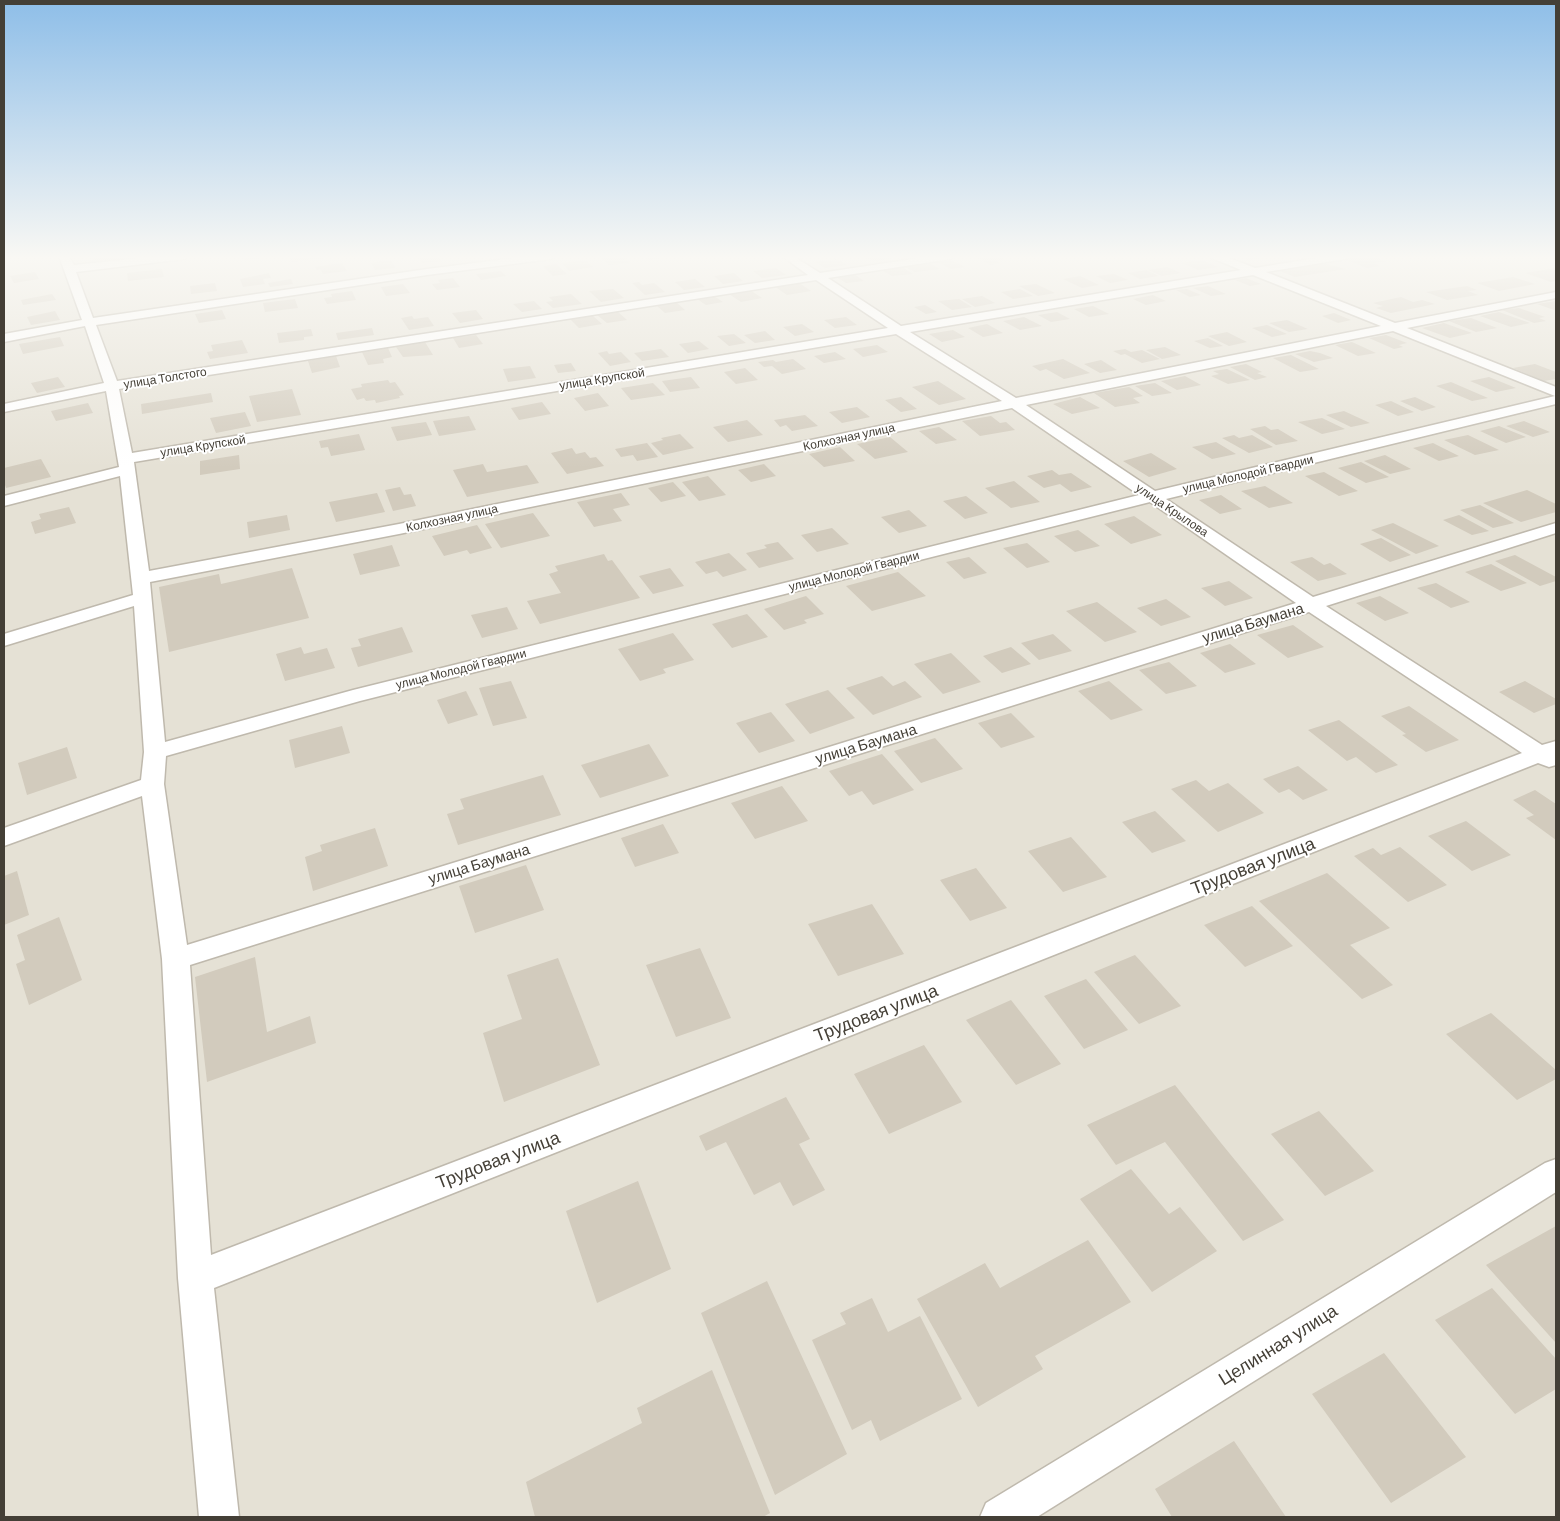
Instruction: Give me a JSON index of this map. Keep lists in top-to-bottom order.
{
  "streets": {
    "street": [
      "улица Толстого",
      "улица Крупской",
      "Колхозная улица",
      "улица Молодой Гвардии",
      "улица Крылова",
      "улица Баумана",
      "Трудовая улица",
      "Целинная улица"
    ]
  },
  "crossings": [
    ["улица Крупской", "улица Крылова"],
    ["Колхозная улица", "улица Крылова"],
    ["улица Молодой Гвардии", "улица Крылова"],
    ["улица Крылова", "улица Баумана"],
    ["улица Крылова", "Трудовая улица"]
  ]
}
